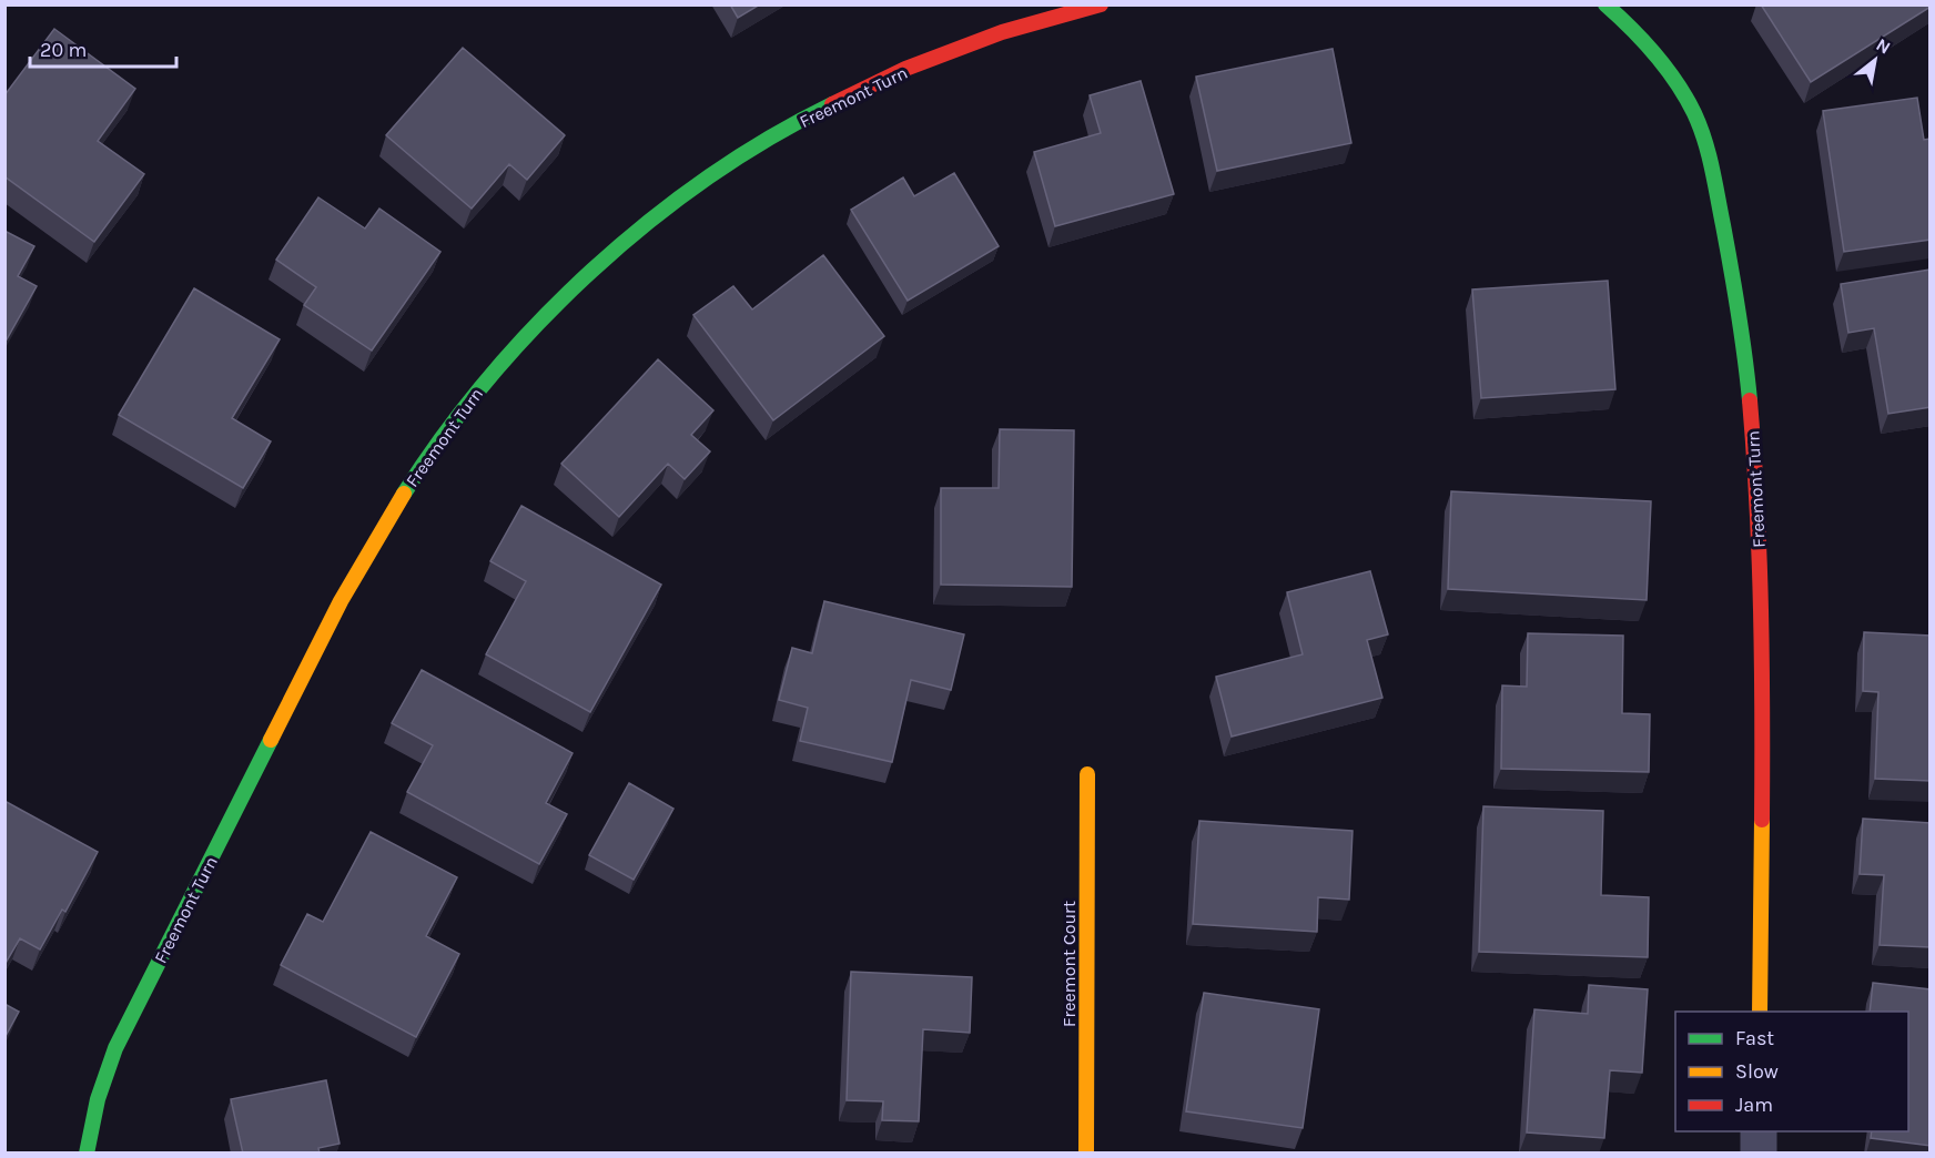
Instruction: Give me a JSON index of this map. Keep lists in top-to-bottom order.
{
  "streets": {
    "street": ["Freemont Turn", "Freemont Court"]
  },
  "legend": ["Fast", "Slow", "Jam"],
  "scale_bar": "20 m",
  "north": "top right"
}
